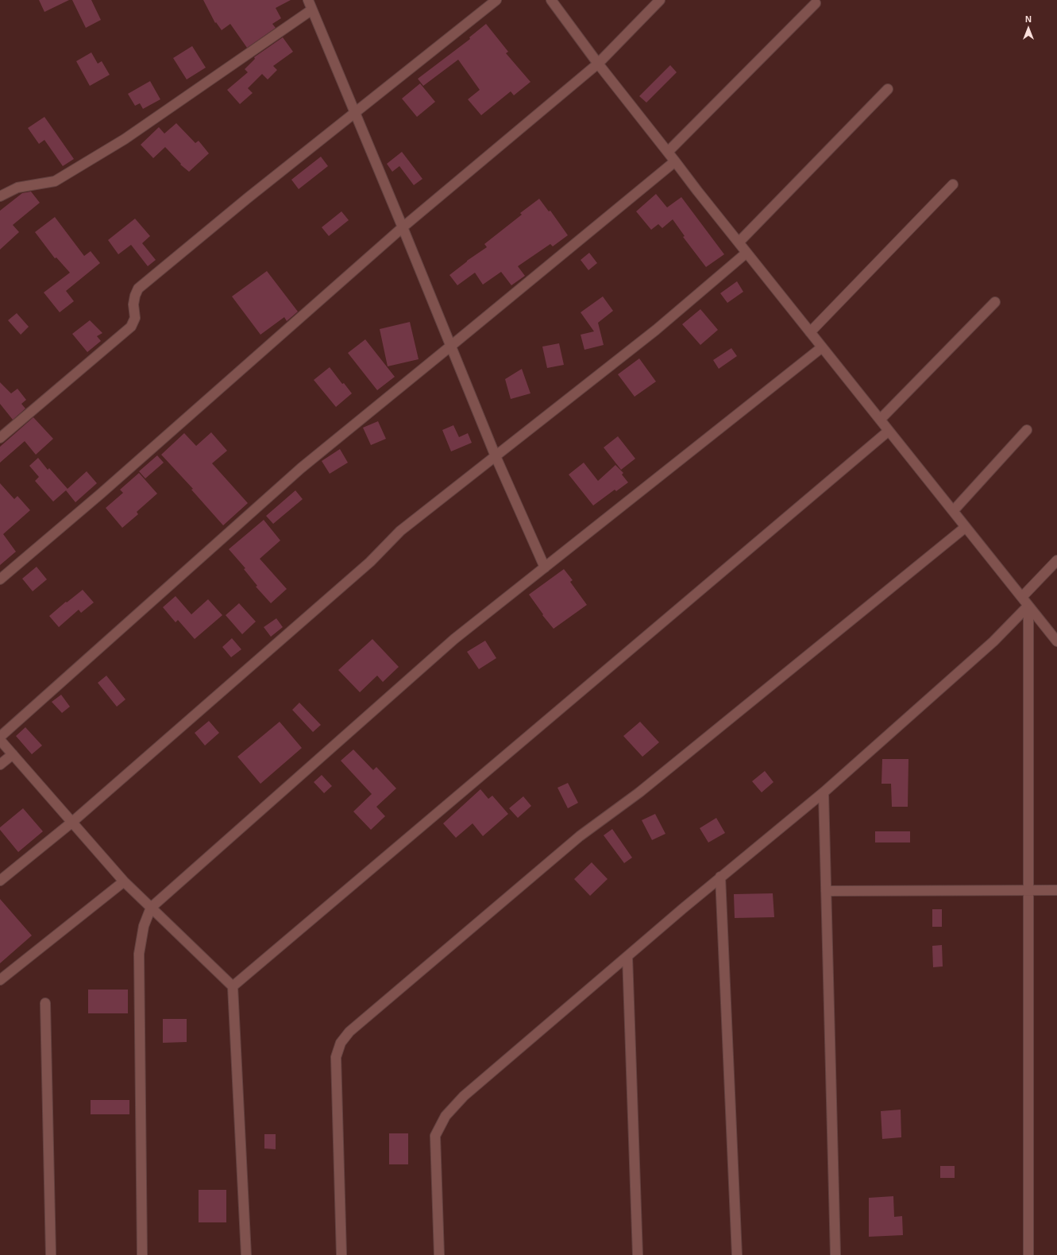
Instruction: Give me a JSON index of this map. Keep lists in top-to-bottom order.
{
  "north": "top"
}
